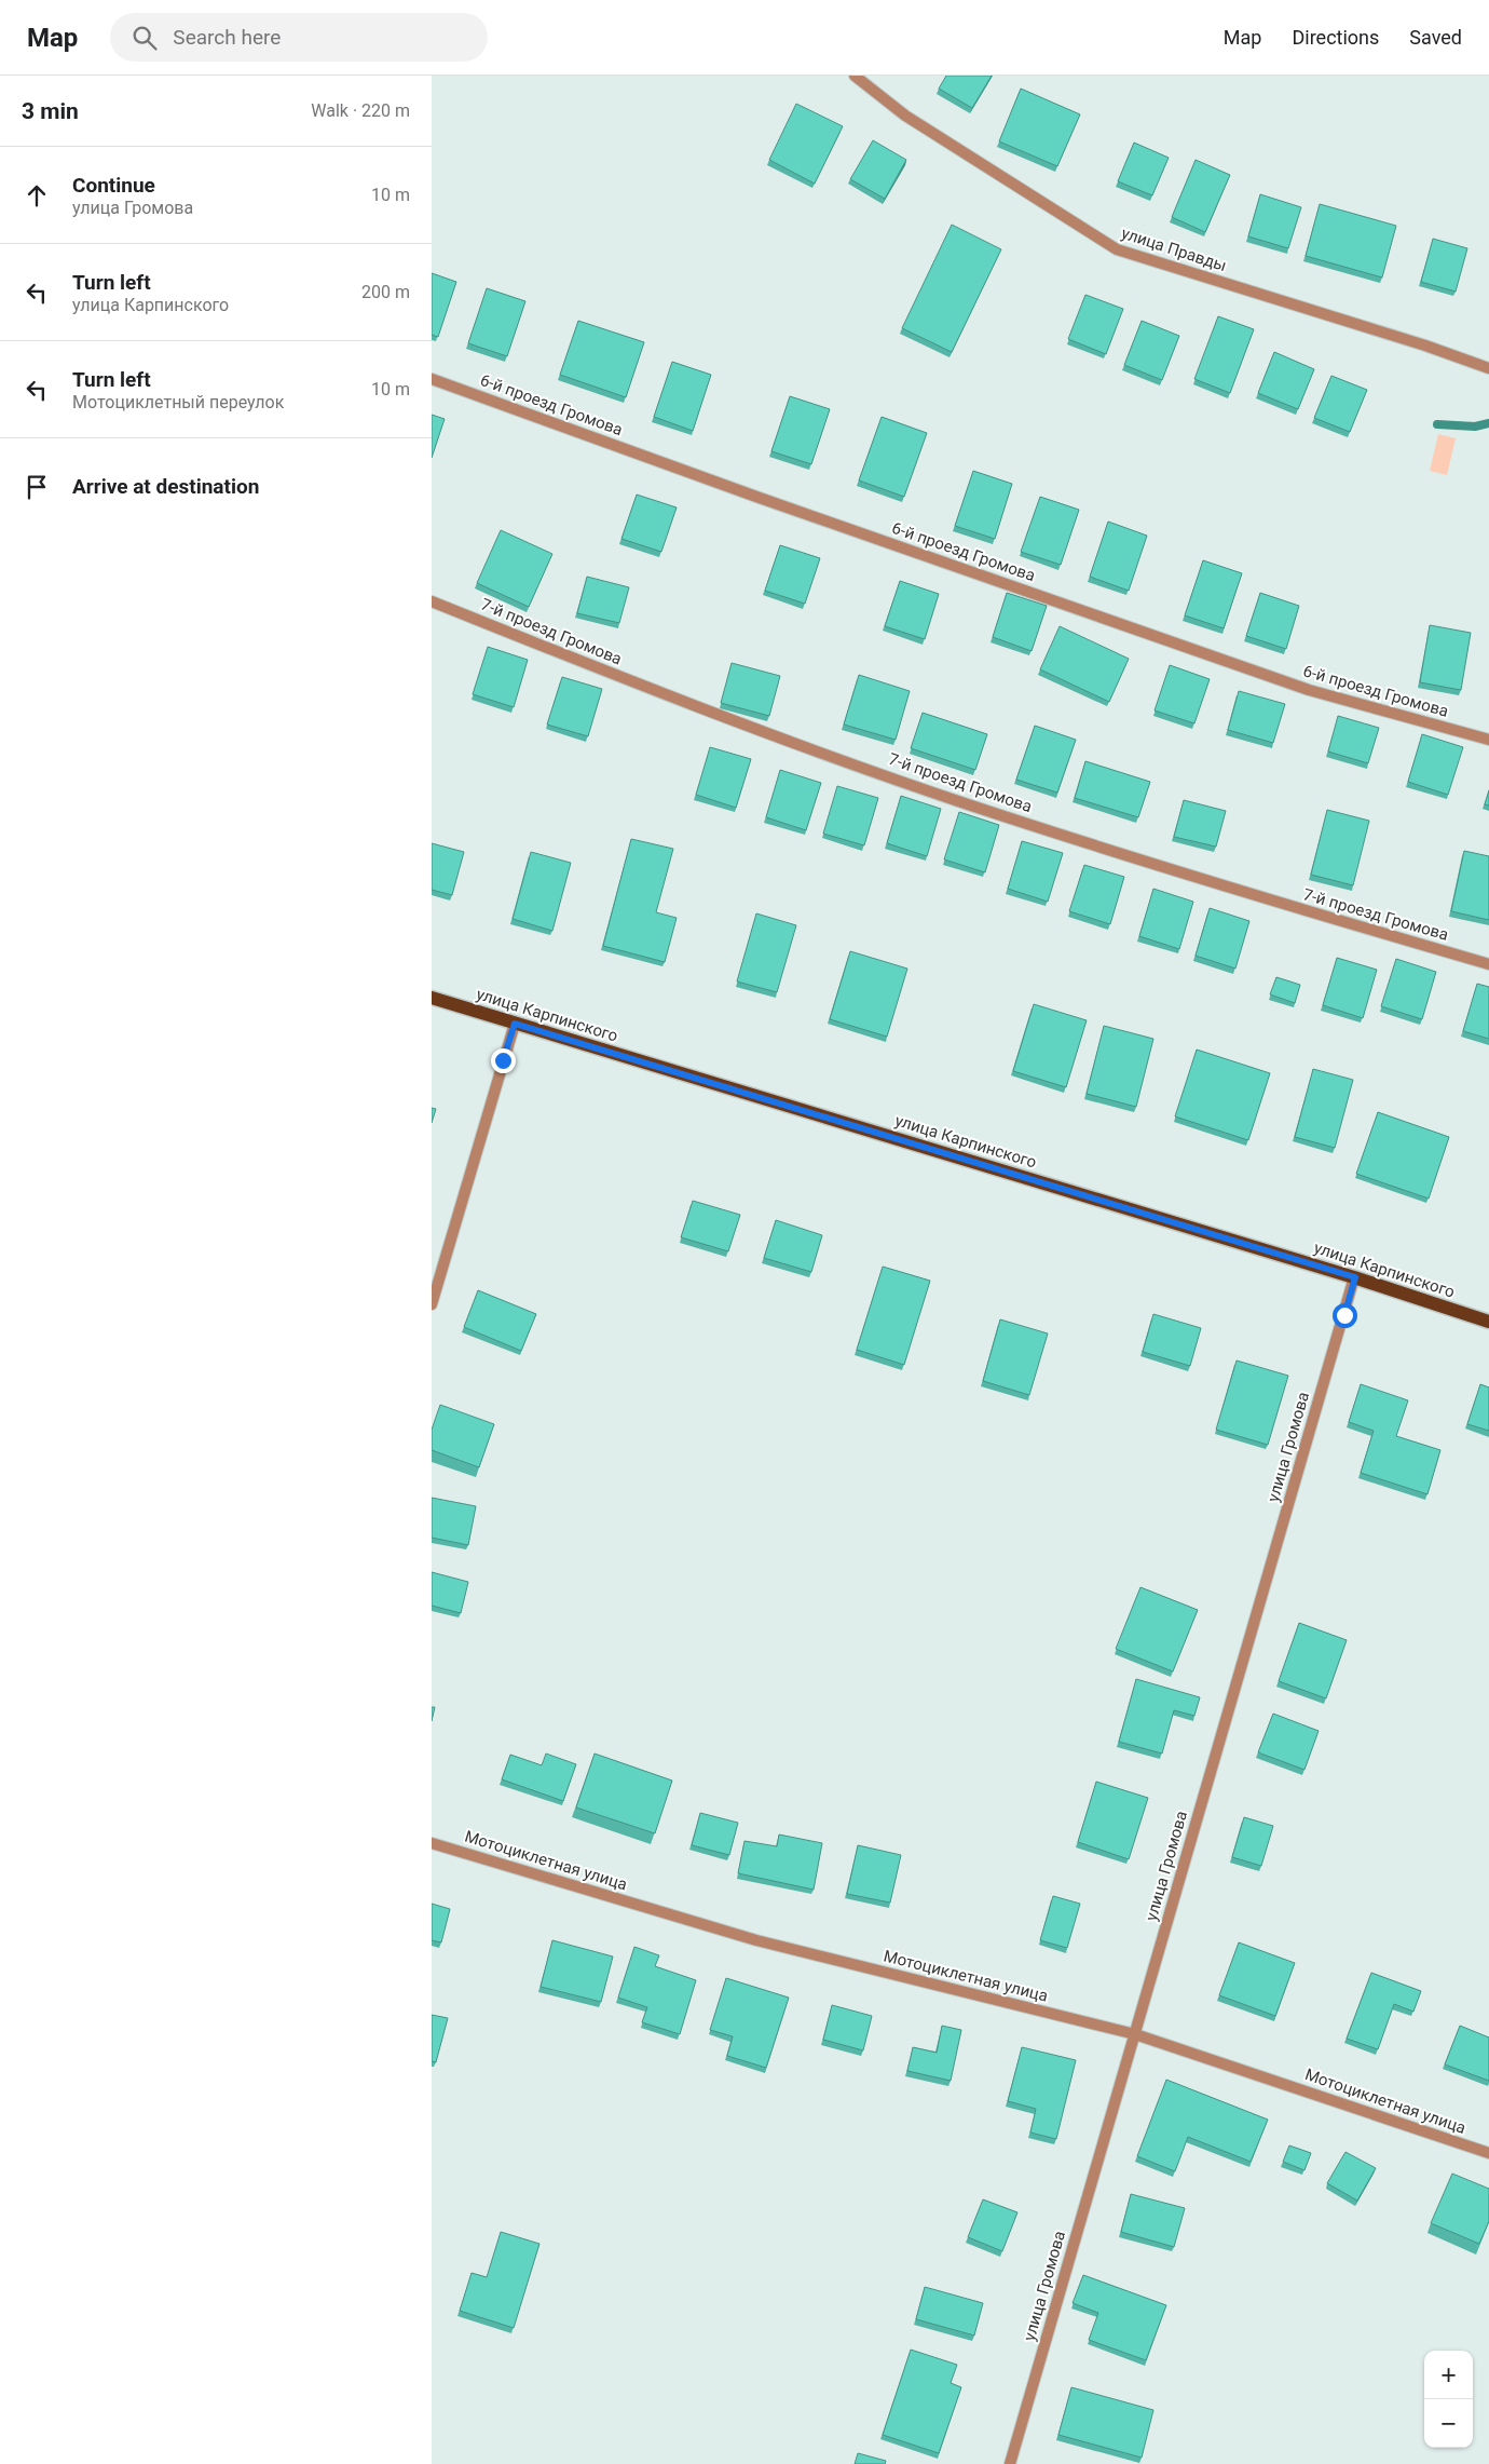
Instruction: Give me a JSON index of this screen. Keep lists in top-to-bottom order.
{
  "streets": {
    "main road": ["улица Карпинского"],
    "street": [
      "улица Правды",
      "6-й проезд Громова",
      "7-й проезд Громова",
      "улица Громова",
      "Мотоциклетная улица"
    ]
  },
  "crossings": [
    ["улица Карпинского", "улица Громова"],
    ["улица Громова", "Мотоциклетная улица"]
  ],
  "page": {
    "header": "Map",
    "search": "Search here",
    "nav": ["Map", "Directions", "Saved"],
    "heading": ["3 min", "Walk · 220 m"],
    "list": [
      ["Continue", "улица Громова", "10 m"],
      ["Turn left", "улица Карпинского", "200 m"],
      ["Turn left", "Мотоциклетный переулок", "10 m"],
      "Arrive at destination"
    ],
    "map_buttons": ["+", "−"]
  }
}
